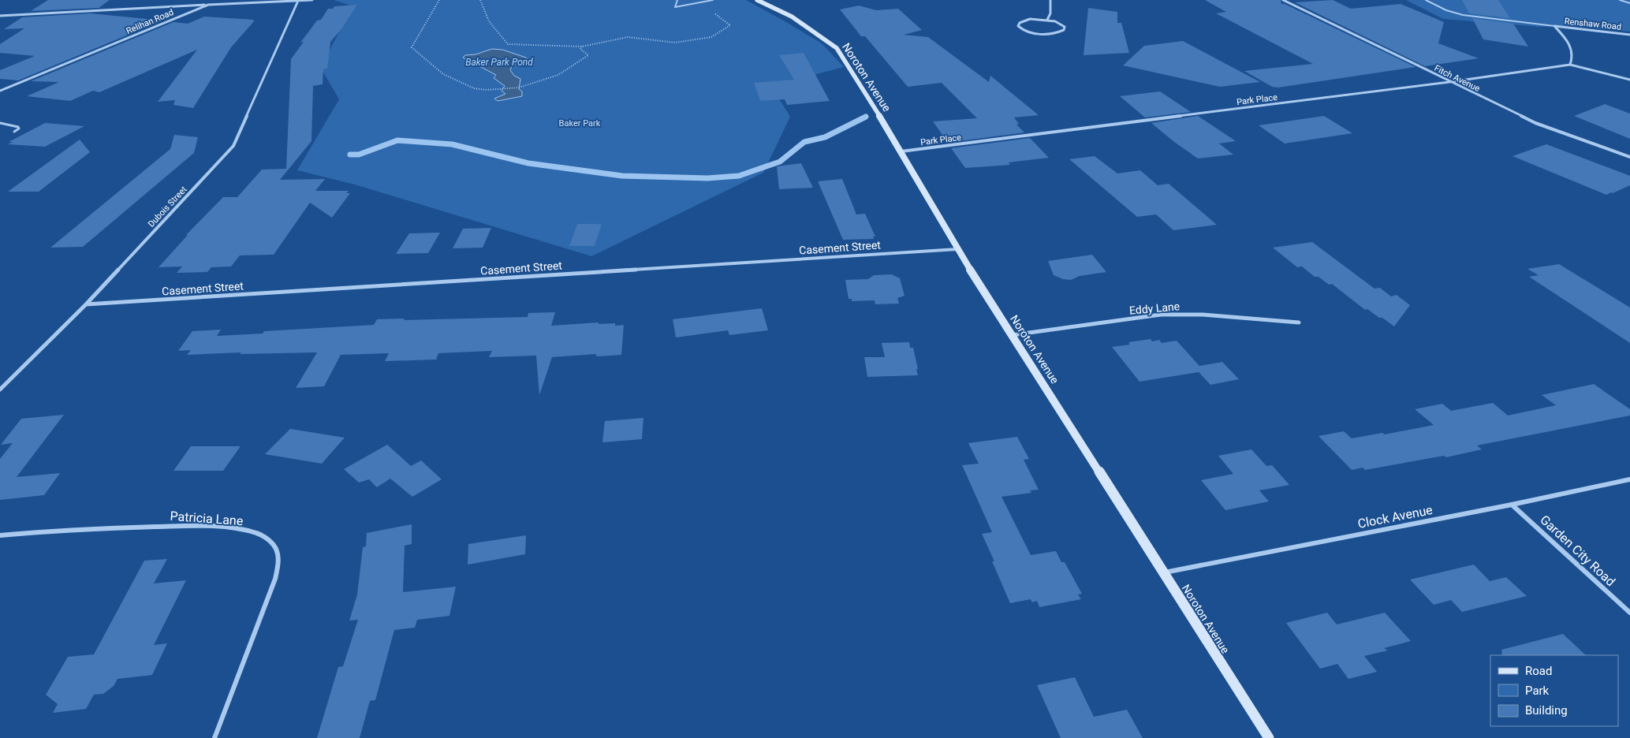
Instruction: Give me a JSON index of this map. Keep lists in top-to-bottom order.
{
  "streets": {
    "main road": ["Noroton Avenue"],
    "street": [
      "Relihan Road",
      "Renshaw Road",
      "Fitch Avenue",
      "Park Place",
      "Dubois Street",
      "Casement Street",
      "Eddy Lane",
      "Clock Avenue",
      "Patricia Lane",
      "Garden City Road"
    ]
  },
  "crossings": [
    ["Relihan Road", "Dubois Street"],
    ["Noroton Avenue", "Park Place"],
    ["Noroton Avenue", "Casement Street"],
    ["Noroton Avenue", "Eddy Lane"],
    ["Noroton Avenue", "Clock Avenue"],
    ["Fitch Avenue", "Park Place"],
    ["Dubois Street", "Casement Street"],
    ["Clock Avenue", "Garden City Road"]
  ],
  "water": ["Baker Park Pond"],
  "parks": ["Baker Park"],
  "legend": ["Road", "Park", "Building"]
}
